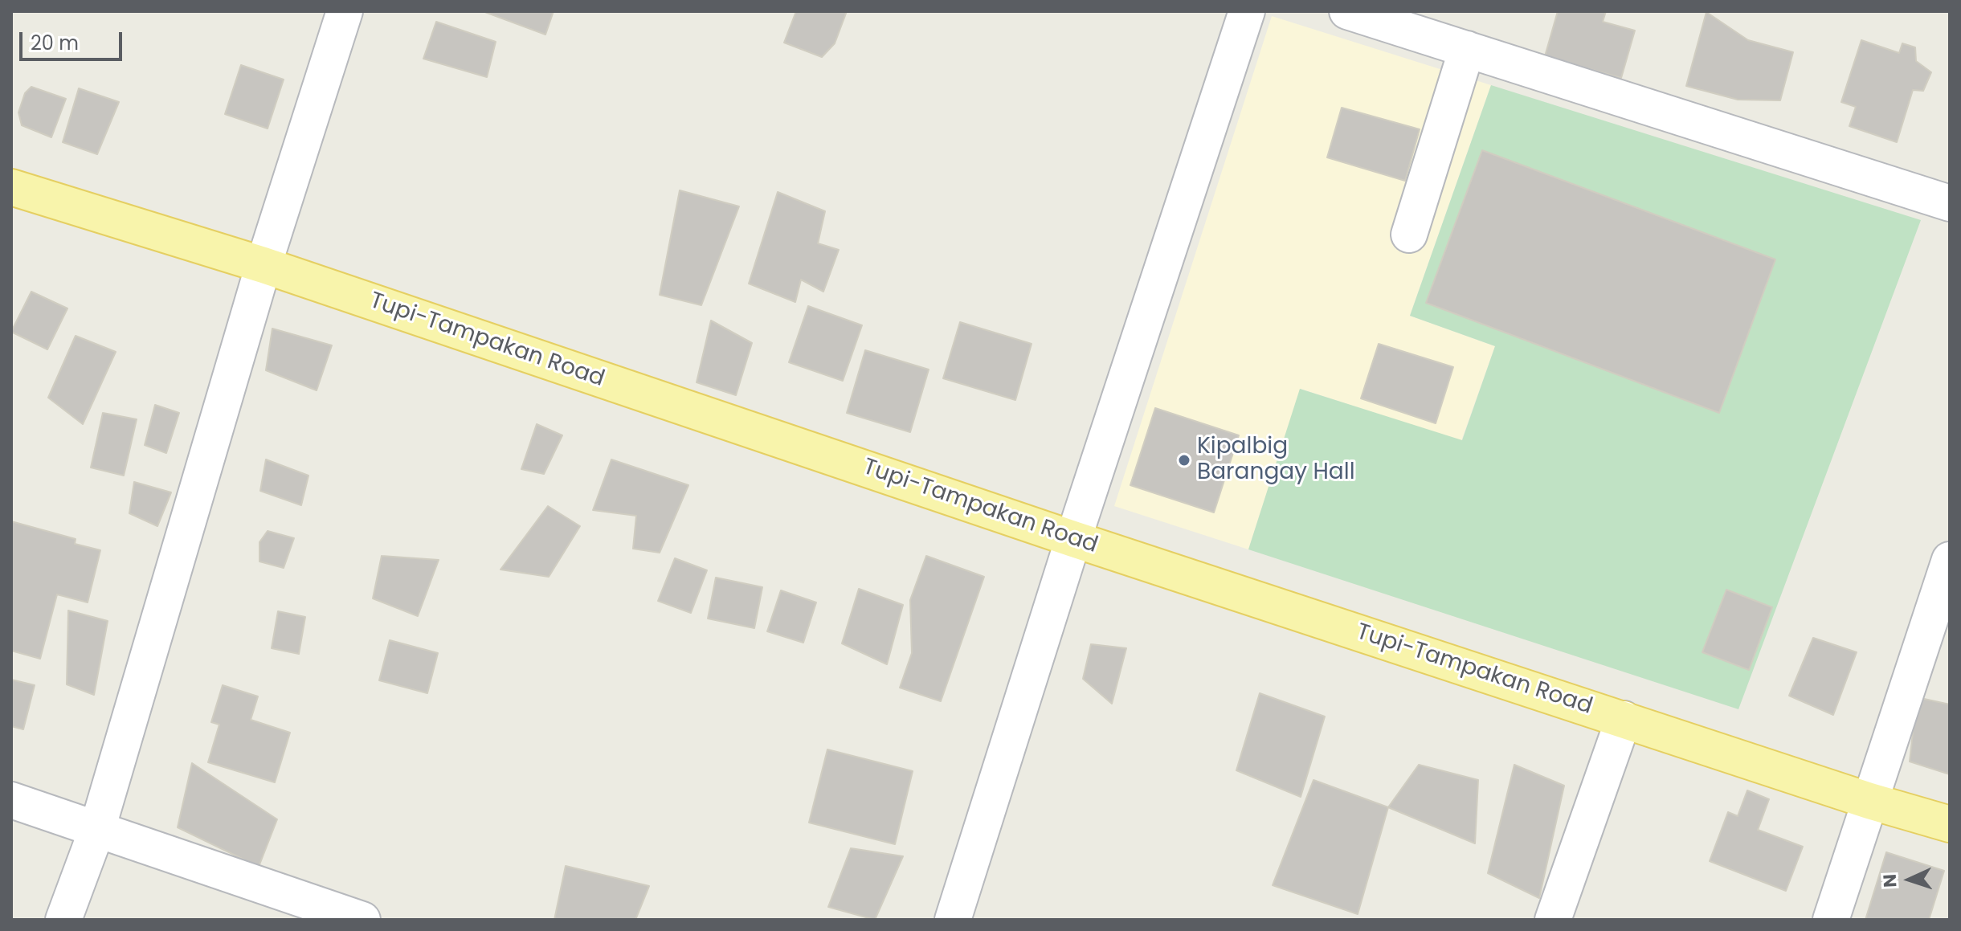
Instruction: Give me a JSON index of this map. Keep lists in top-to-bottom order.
{
  "streets": {
    "main road": ["Tupi-Tampakan Road"]
  },
  "places": ["Kipalbig Barangay Hall"],
  "scale_bar": "20 m",
  "north": "left"
}
